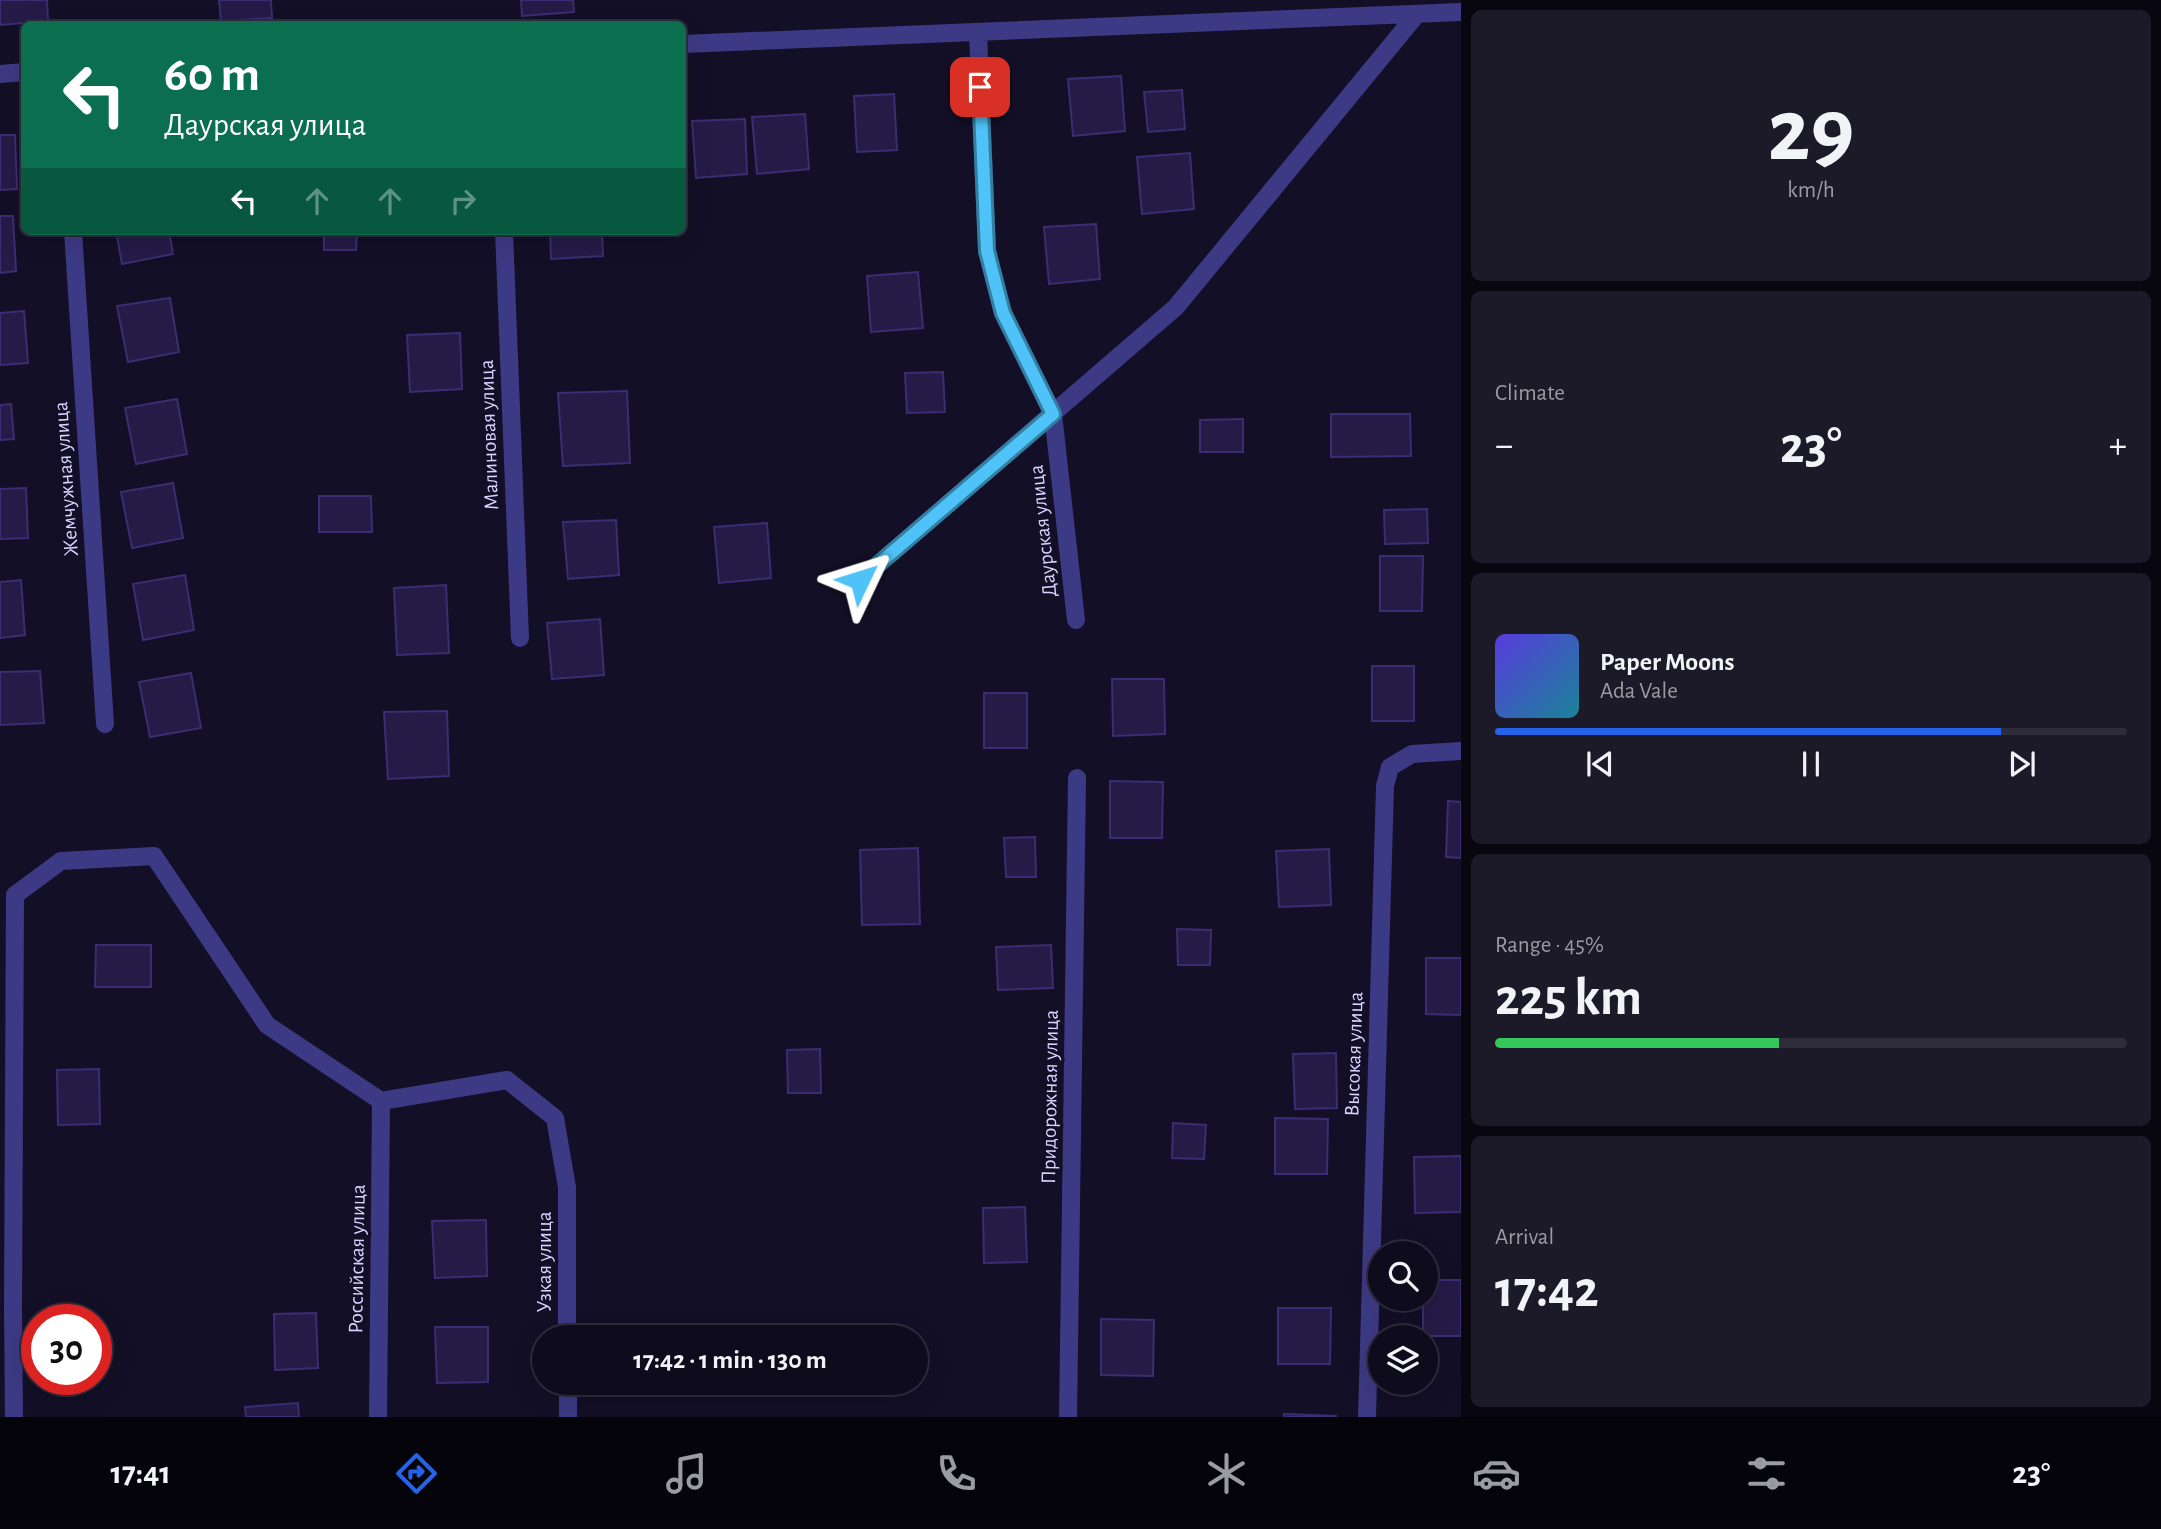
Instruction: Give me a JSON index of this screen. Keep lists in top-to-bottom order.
{
  "streets": {
    "street": [
      "Малиновая улица",
      "Жемчужная улица",
      "Даурская улица",
      "Высокая улица",
      "Придорожная улица",
      "Российская улица",
      "Узкая улица"
    ]
  },
  "crossings": [
    ["Российская улица", "Узкая улица"]
  ],
  "page": {
    "tile": [
      ["29", "km/h"],
      "Climate",
      ["Range · 45%", "225 km"],
      ["Arrival", "17:42"]
    ],
    "turn": ["60 m", "Даурская улица"],
    "heat": ["−", "23°", "+"],
    "song": ["Paper Moons", "Ada Vale"],
    "limit": "30",
    "trip": "17:42 · 1 min · 130 m",
    "tabs": ["17:41", "23°"]
  }
}
